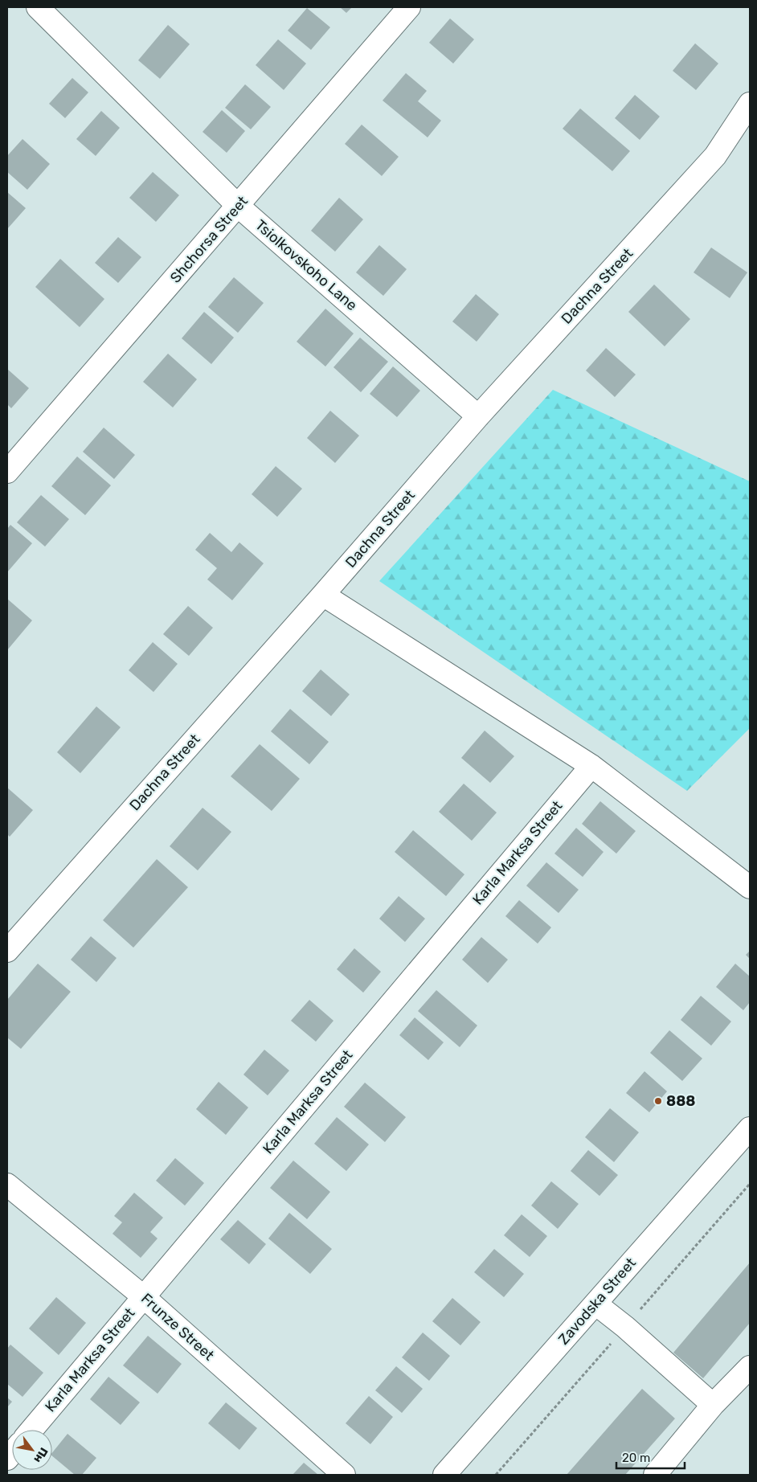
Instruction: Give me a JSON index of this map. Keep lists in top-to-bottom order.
{
  "streets": {
    "street": [
      "Shchorsa Street",
      "Tsiolkovskoho Lane",
      "Dachna Street",
      "Karla Marksa Street",
      "Zavodska Street",
      "Frunze Street"
    ]
  },
  "crossings": [
    ["Shchorsa Street", "Tsiolkovskoho Lane"],
    ["Tsiolkovskoho Lane", "Dachna Street"],
    ["Karla Marksa Street", "Frunze Street"]
  ],
  "places": ["888"],
  "scale_bar": "20 m",
  "north": "bottom right"
}
